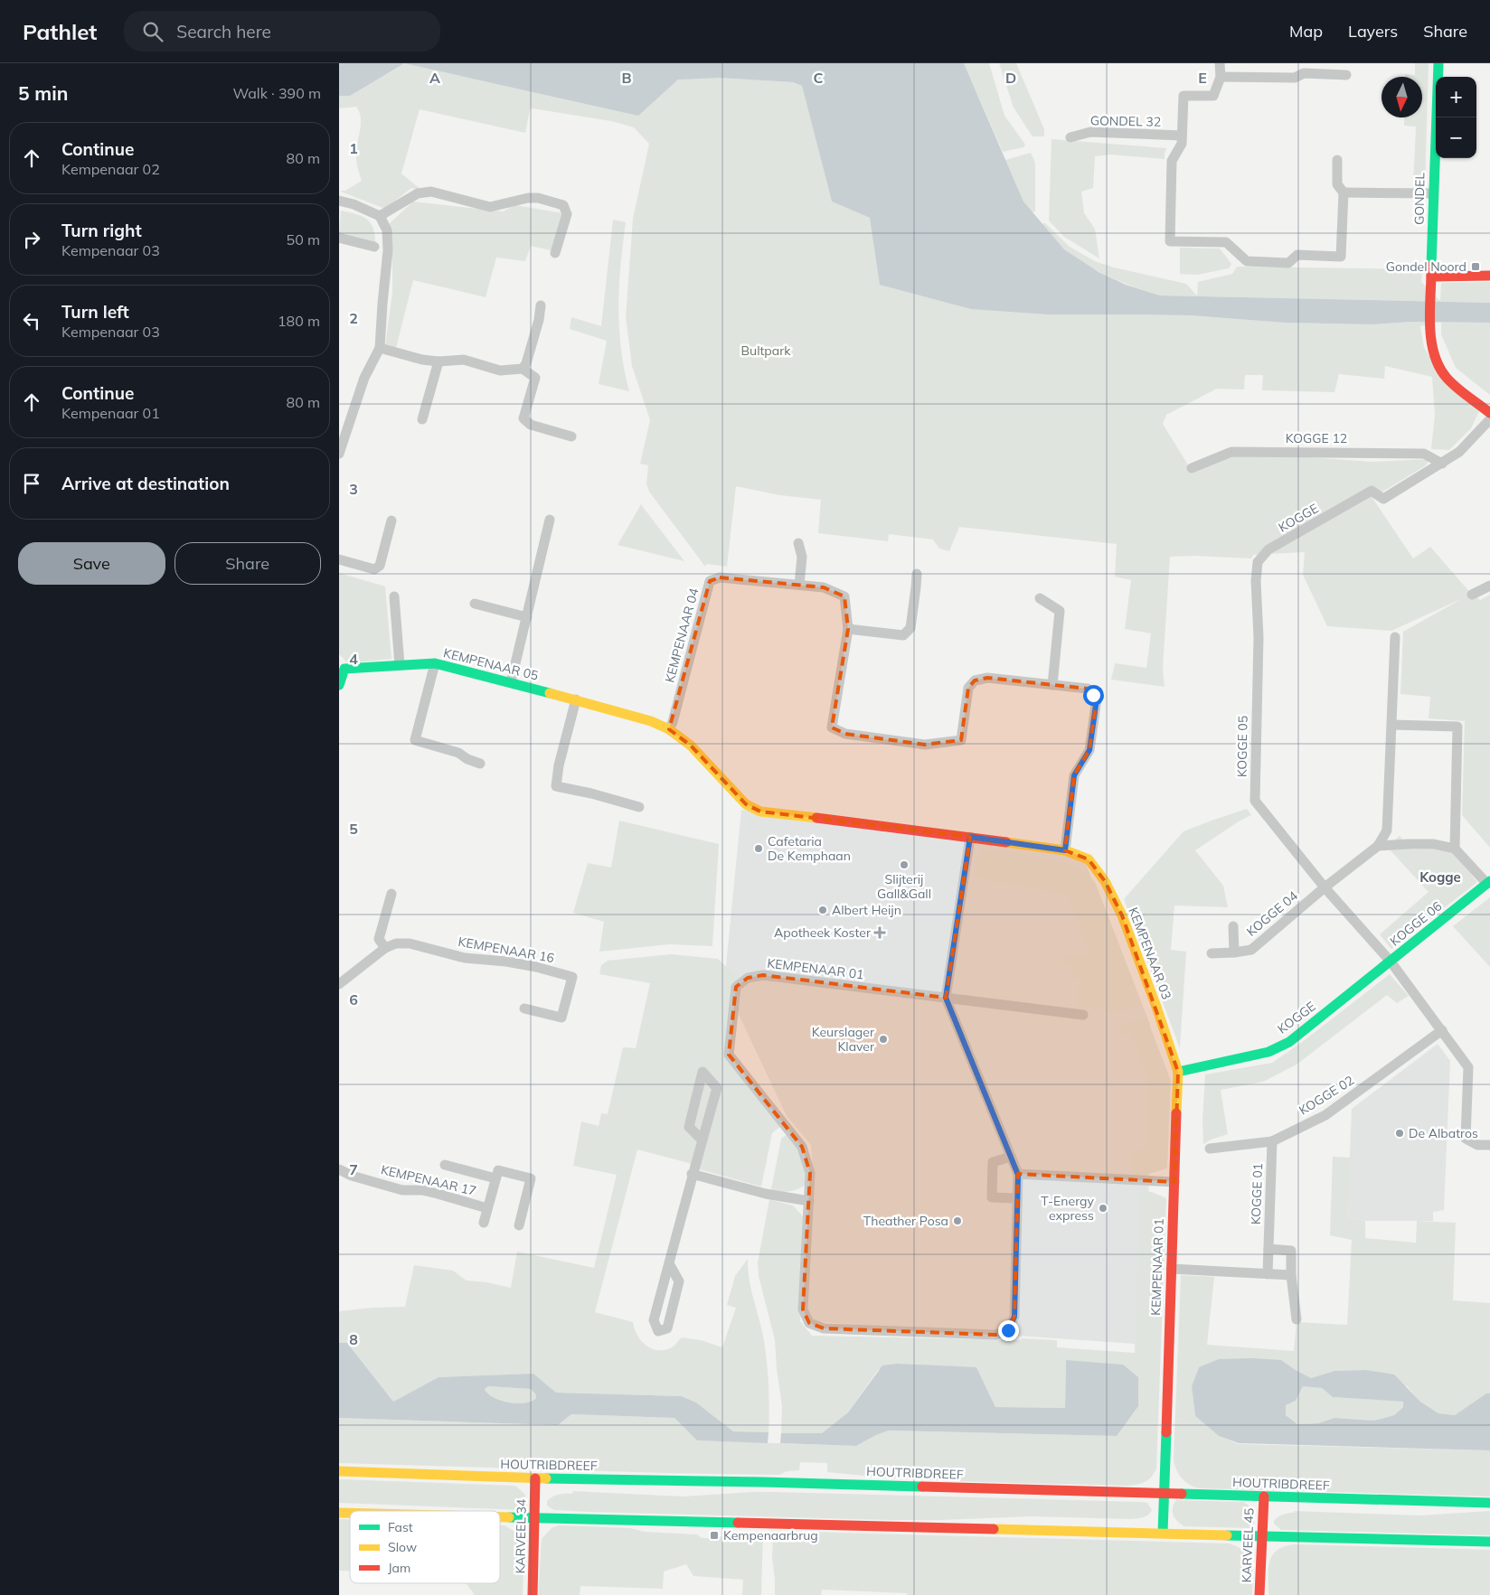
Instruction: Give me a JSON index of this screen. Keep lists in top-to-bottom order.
{
  "streets": {
    "street": [
      "GONDEL 32",
      "GONDEL",
      "KOGGE 12",
      "KOGGE",
      "KEMPENAAR 04",
      "KEMPENAAR 05",
      "KOGGE 05",
      "KOGGE 04",
      "KOGGE 06",
      "KEMPENAAR 16",
      "KEMPENAAR 03",
      "KEMPENAAR 01",
      "KOGGE 02",
      "KEMPENAAR 17",
      "KOGGE 01",
      "HOUTRIBDREEF",
      "KARVEEL 34",
      "KARVEEL 45"
    ]
  },
  "crossings": [
    ["KOGGE 12", "KOGGE"],
    ["KOGGE", "KOGGE 05"],
    ["KOGGE", "KOGGE 06"],
    ["KOGGE", "KEMPENAAR 03"],
    ["KEMPENAAR 04", "KEMPENAAR 05"],
    ["KEMPENAAR 05", "KEMPENAAR 03"],
    ["KOGGE 05", "KOGGE 04"],
    ["KOGGE 05", "KOGGE 06"],
    ["KOGGE 04", "KOGGE 06"],
    ["KEMPENAAR 03", "KEMPENAAR 01"],
    ["KEMPENAAR 01", "HOUTRIBDREEF"],
    ["KOGGE 02", "KOGGE 01"],
    ["HOUTRIBDREEF", "KARVEEL 34"],
    ["HOUTRIBDREEF", "KARVEEL 45"]
  ],
  "districts": ["Kogge"],
  "parks": ["Bultpark"],
  "places": {
    "transit": ["Gondel Noord", "Kempenaarbrug"],
    "other": [
      "Cafetaria De Kemphaan",
      "Slijterij Gall&Gall",
      "Albert Heijn",
      "Keurslager Klaver",
      "De Albatros",
      "T-Energy express",
      "Theather Posa"
    ],
    "health": ["Apotheek Koster"]
  },
  "legend": ["Fast", "Slow", "Jam"],
  "north": "bottom",
  "page": {
    "header": "Pathlet",
    "search": "Search here",
    "nav": ["Map", "Layers", "Share"],
    "heading": ["5 min", "Walk · 390 m"],
    "map_buttons": ["+", "−"],
    "list": [
      ["Continue", "Kempenaar 02", "80 m"],
      ["Turn right", "Kempenaar 03", "50 m"],
      ["Turn left", "Kempenaar 03", "180 m"],
      ["Continue", "Kempenaar 01", "80 m"],
      "Arrive at destination"
    ],
    "buttons": ["Save", "Share"]
  },
  "grid": {
    "columns": [
      "A",
      "B",
      "C",
      "D",
      "E"
    ],
    "rows": [
      "1",
      "2",
      "3",
      "4",
      "5",
      "6",
      "7",
      "8"
    ]
  }
}
